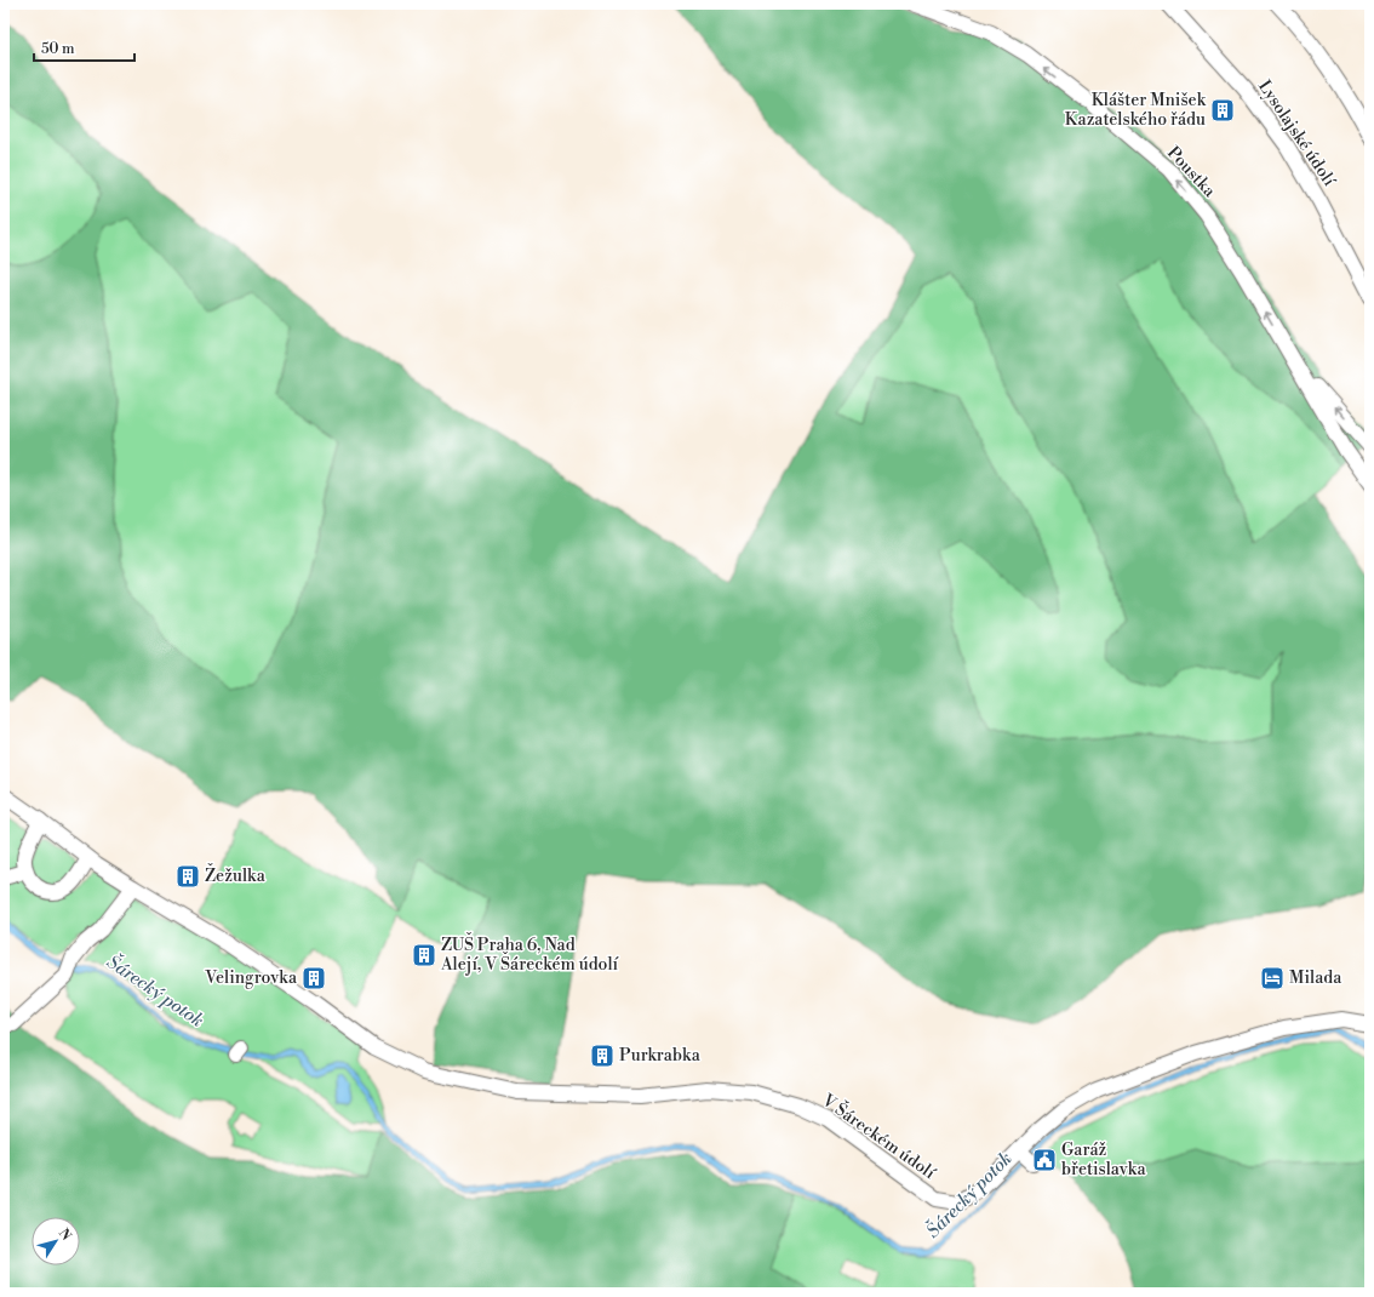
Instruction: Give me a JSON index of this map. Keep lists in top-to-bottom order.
{
  "streets": {
    "street": ["Lysolajské údolí", "Poustka", "V Šáreckém údolí"]
  },
  "one_way": ["Poustka"],
  "water": ["Šárecký potok"],
  "places": {
    "building": [
      "Klášter Mnišek Kazatelského řádu",
      "Žežulka",
      "ZUŠ Praha 6, Nad Alejí, V Šáreckém údolí",
      "Velingrovka",
      "Purkrabka"
    ],
    "hotel": ["Milada"],
    "public building": ["Garáž břetislavka"]
  },
  "scale_bar": "50 m",
  "north": "top right"
}
